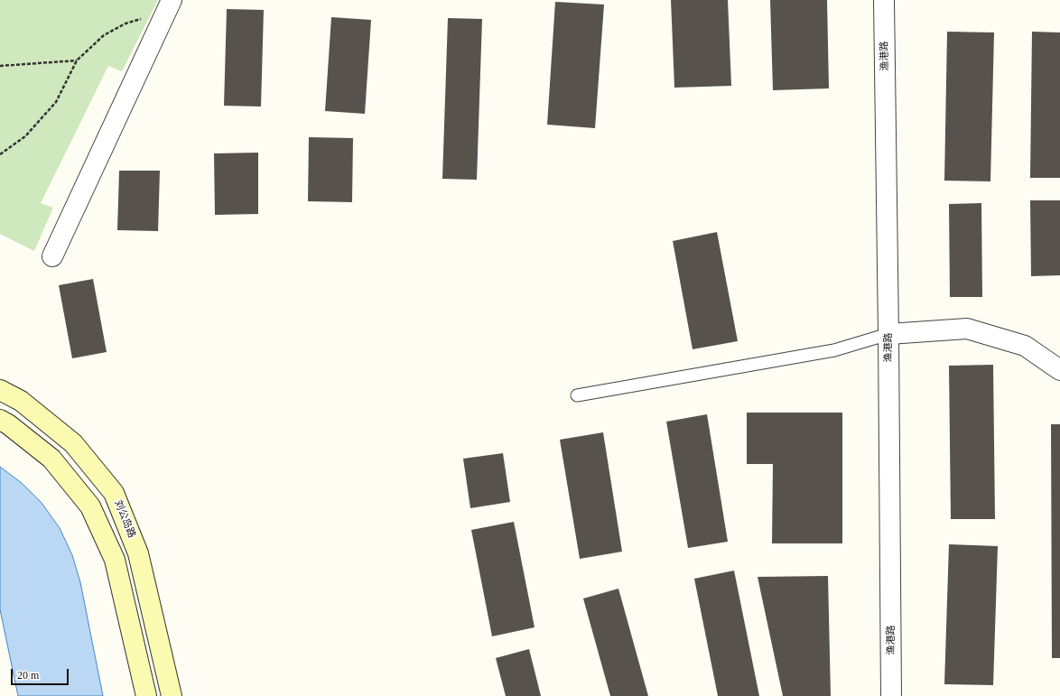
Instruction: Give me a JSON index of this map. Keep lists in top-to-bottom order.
{
  "streets": {
    "main road": ["刘公岛路"],
    "street": ["渔港路"]
  },
  "scale_bar": "20 m"
}
